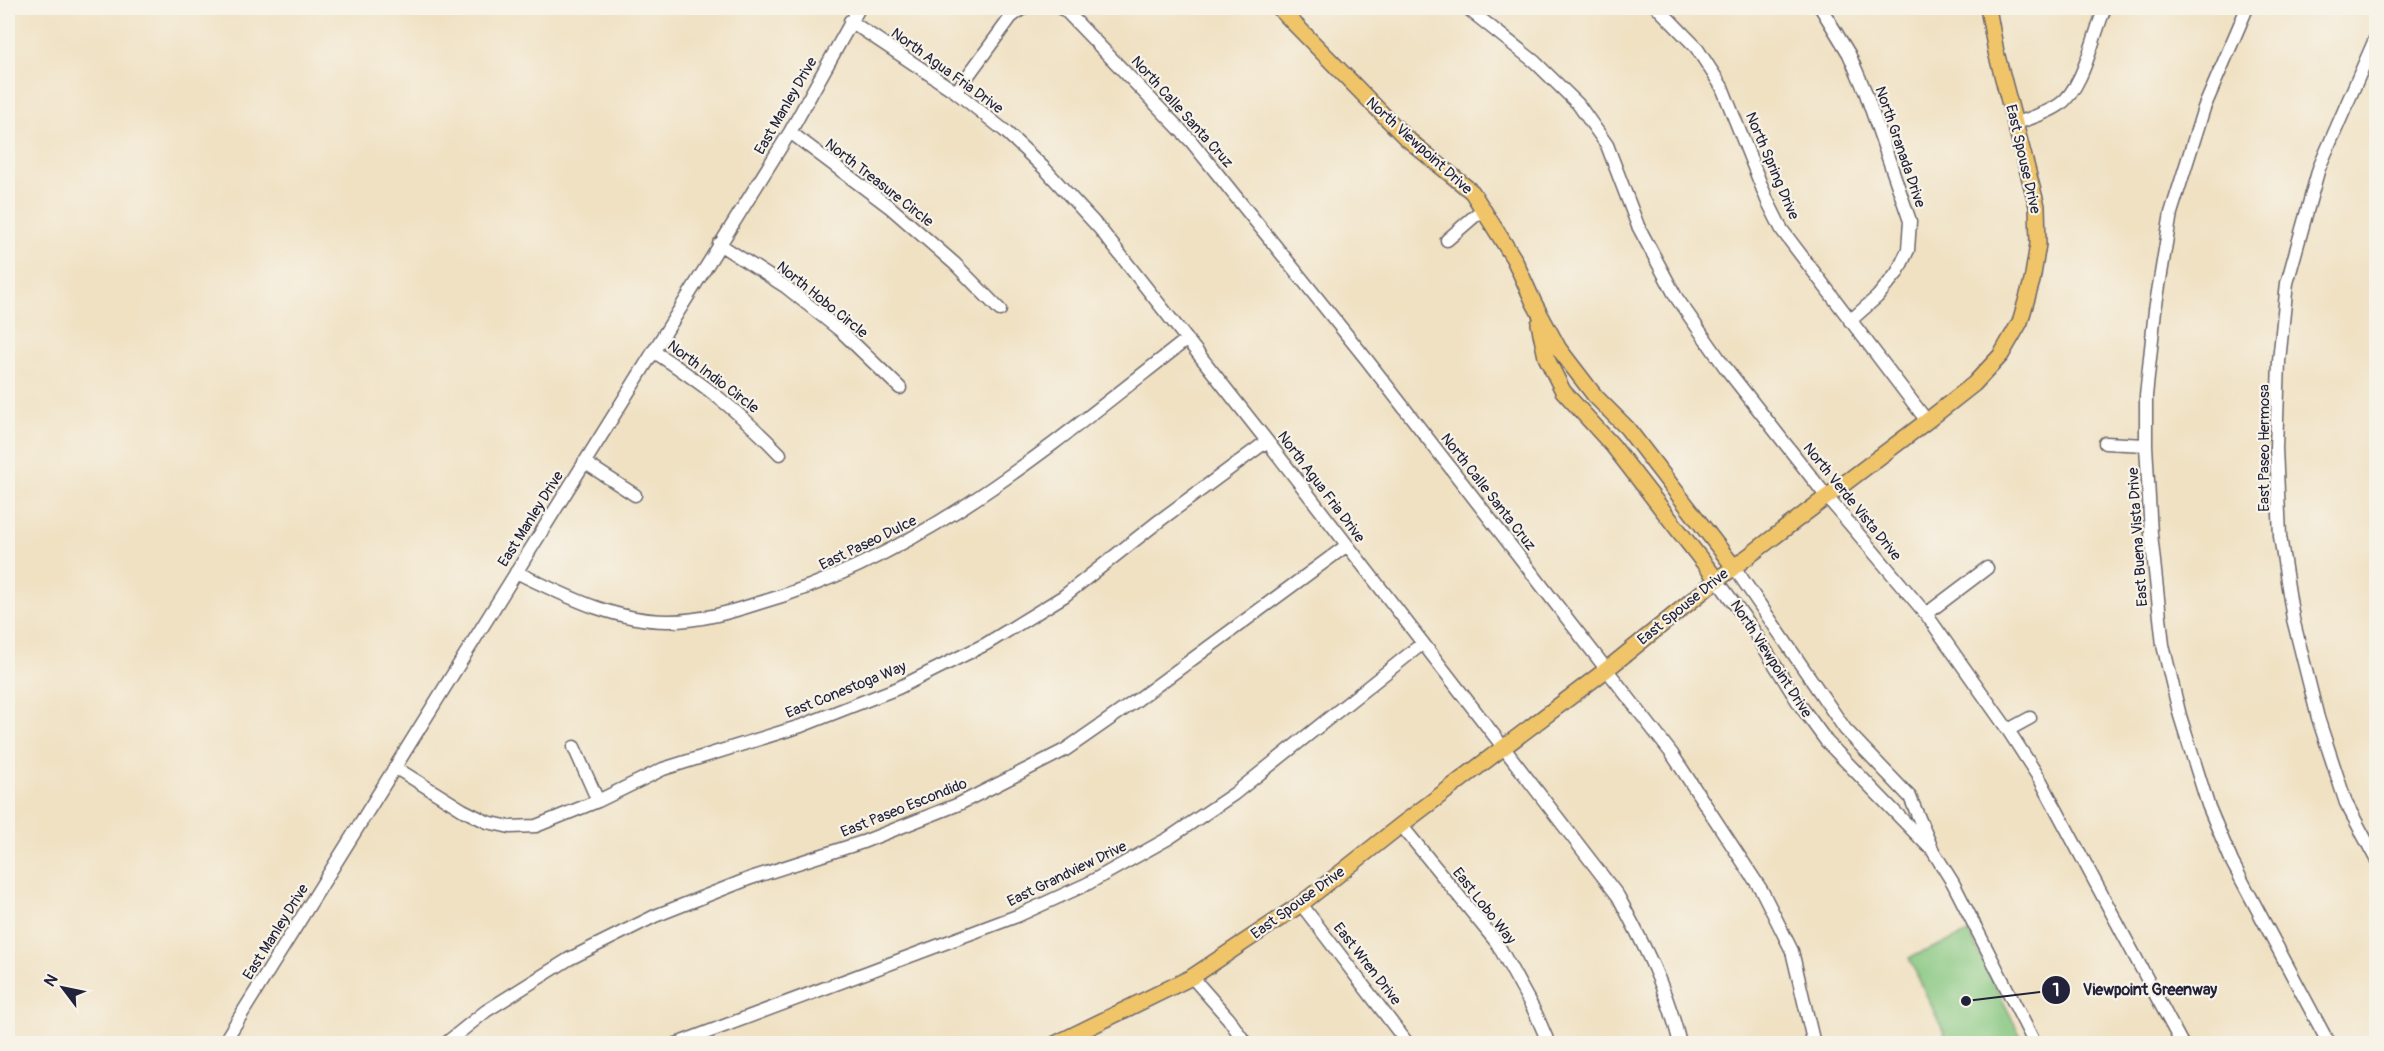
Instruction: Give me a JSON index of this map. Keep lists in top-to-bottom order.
{
  "streets": {
    "main road": ["North Viewpoint Drive", "East Spouse Drive"],
    "street": [
      "North Agua Fria Drive",
      "East Manley Drive",
      "North Calle Santa Cruz",
      "North Granada Drive",
      "North Spring Drive",
      "North Treasure Circle",
      "North Hobo Circle",
      "North Indio Circle",
      "East Paseo Hermosa",
      "North Verde Vista Drive",
      "East Buena Vista Drive",
      "East Paseo Dulce",
      "East Conestoga Way",
      "East Paseo Escondido",
      "East Grandview Drive",
      "East Lobo Way",
      "East Wren Drive"
    ]
  },
  "crossings": [
    ["North Agua Fria Drive", "East Manley Drive"],
    ["North Agua Fria Drive", "East Spouse Drive"],
    ["North Agua Fria Drive", "East Paseo Dulce"],
    ["North Agua Fria Drive", "East Conestoga Way"],
    ["North Agua Fria Drive", "East Paseo Escondido"],
    ["North Agua Fria Drive", "East Grandview Drive"],
    ["East Manley Drive", "North Treasure Circle"],
    ["East Manley Drive", "North Hobo Circle"],
    ["East Manley Drive", "North Indio Circle"],
    ["East Manley Drive", "East Paseo Dulce"],
    ["East Manley Drive", "East Conestoga Way"],
    ["North Calle Santa Cruz", "East Spouse Drive"],
    ["North Viewpoint Drive", "East Spouse Drive"],
    ["North Granada Drive", "North Spring Drive"],
    ["East Spouse Drive", "North Spring Drive"],
    ["East Spouse Drive", "North Verde Vista Drive"],
    ["East Spouse Drive", "East Lobo Way"],
    ["East Spouse Drive", "East Wren Drive"]
  ],
  "places": ["Viewpoint Greenway"],
  "north": "top left"
}
